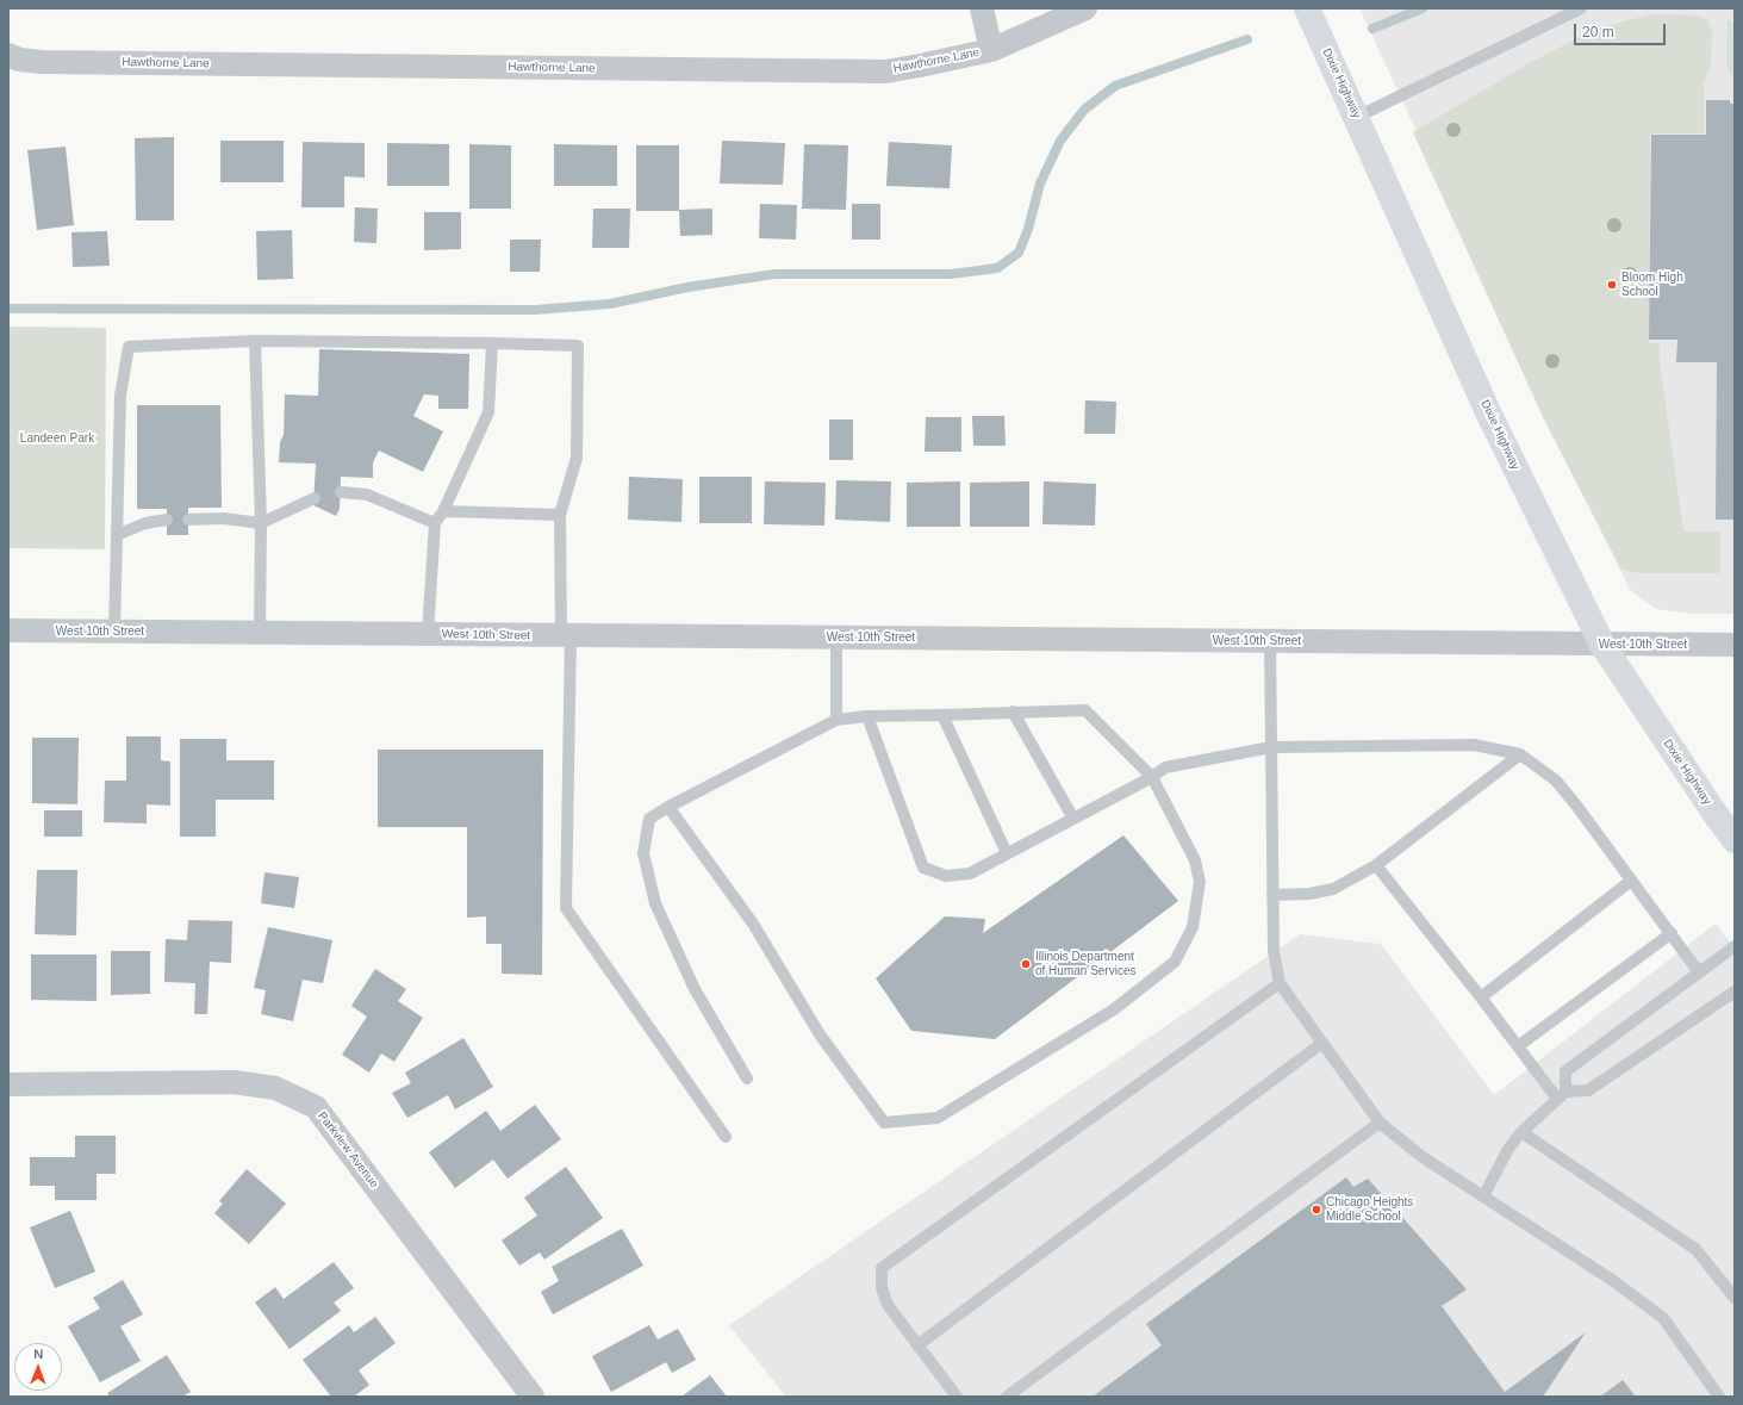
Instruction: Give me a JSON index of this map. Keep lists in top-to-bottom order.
{
  "streets": {
    "main road": ["Dixie Highway"],
    "street": ["Hawthorne Lane", "West 10th Street", "Parkview Avenue"]
  },
  "crossings": [
    ["Dixie Highway", "West 10th Street"]
  ],
  "parks": ["Landeen Park"],
  "places": ["Bloom High School", "Illinois Department of Human Services", "Chicago Heights Middle School"],
  "scale_bar": "20 m",
  "north": "top"
}
